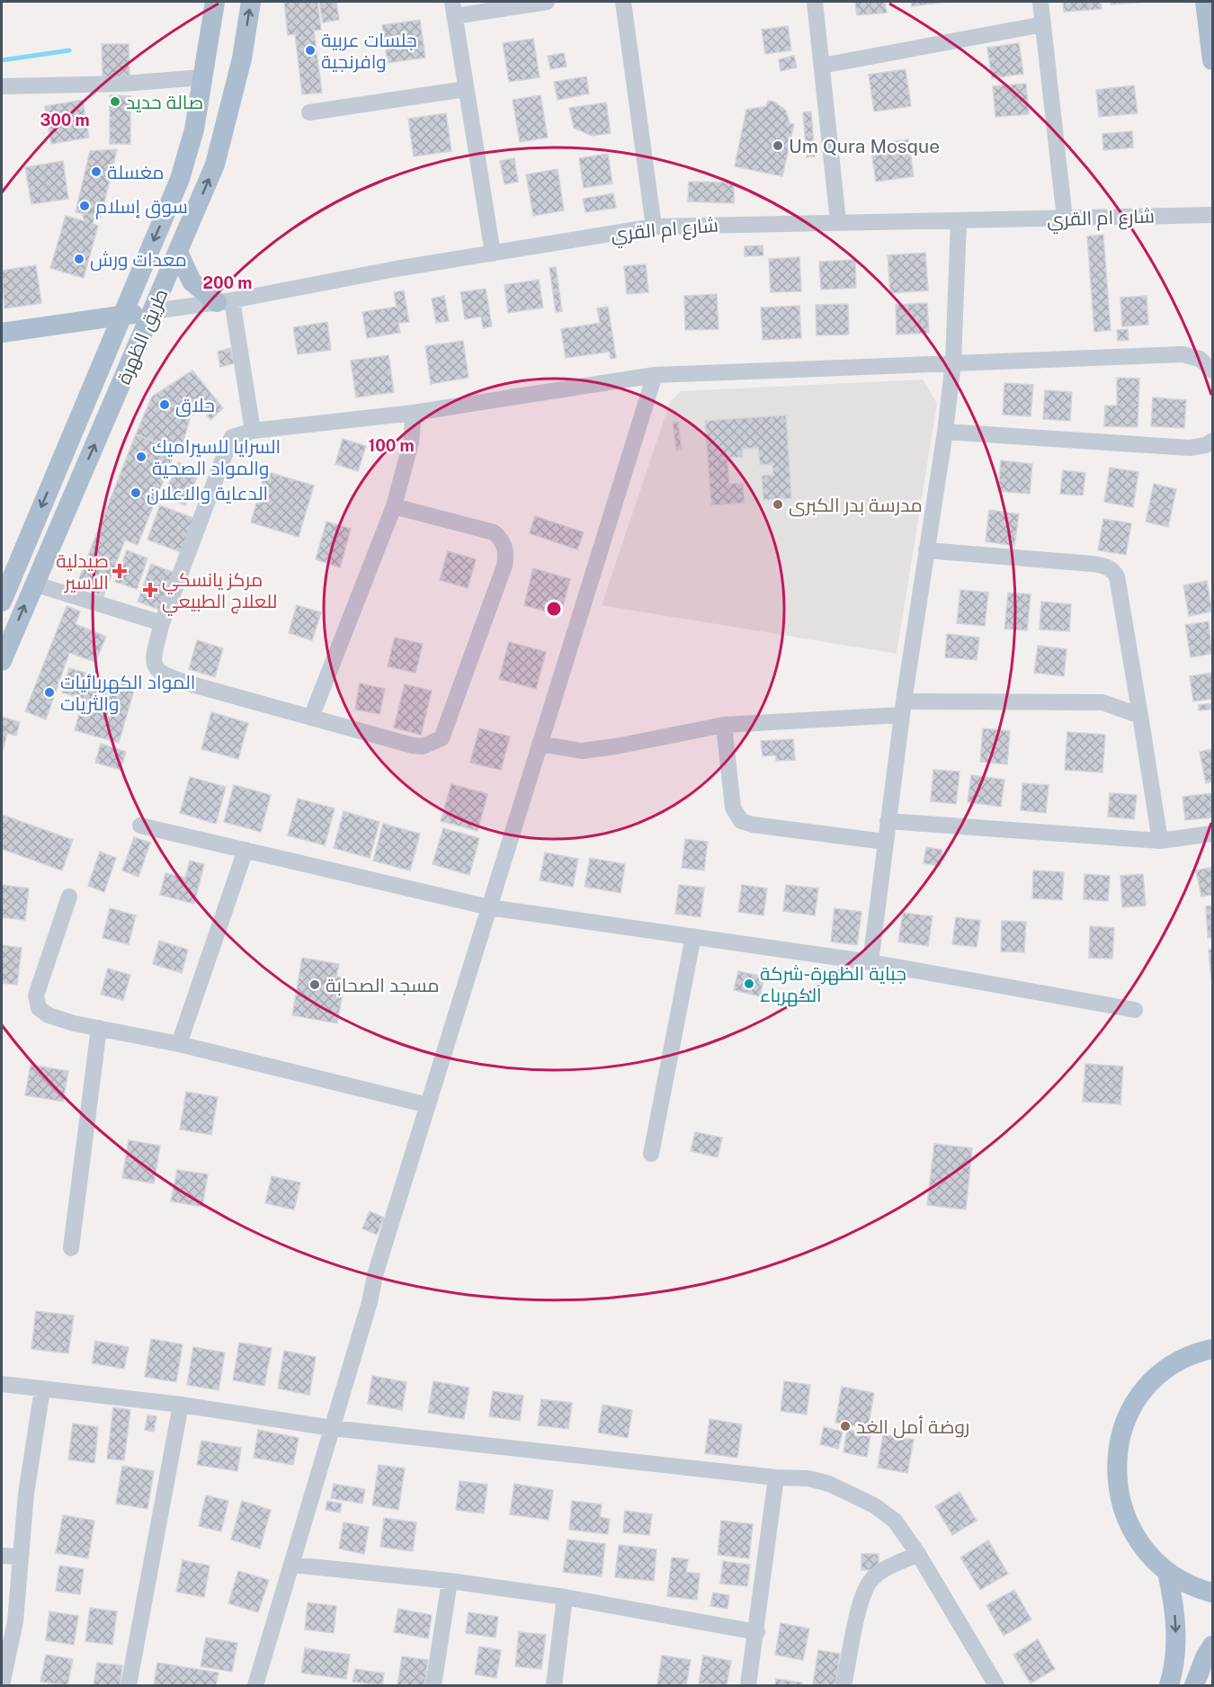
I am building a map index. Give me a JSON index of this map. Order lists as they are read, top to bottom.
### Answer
{
  "streets": {
    "main road": ["شارع ام القري", "طريق الظهرة"]
  },
  "crossings": [
    ["شارع ام القري", "طريق الظهرة"]
  ],
  "places": {
    "other": [
      "جلسات عربية وافرنجية",
      "صالة حديد",
      "Um Qura Mosque",
      "مغسلة",
      "سوق إسلام",
      "معدات ورش",
      "حلاق",
      "السرايا للسيراميك والمواد الصحية",
      "الدعاية والاعلان",
      "مدرسة بدر الكبرى",
      "المواد الكهربائيات والثريات",
      "جباية الظهرة-شركة الكهرباء",
      "مسجد الصحابة",
      "روضة أمل الغد"
    ],
    "health": ["صيدلية الاسير", "مركز يانسكي للعلاج الطبيعي"]
  },
  "rings": ["300 m", "200 m", "100 m"]
}
